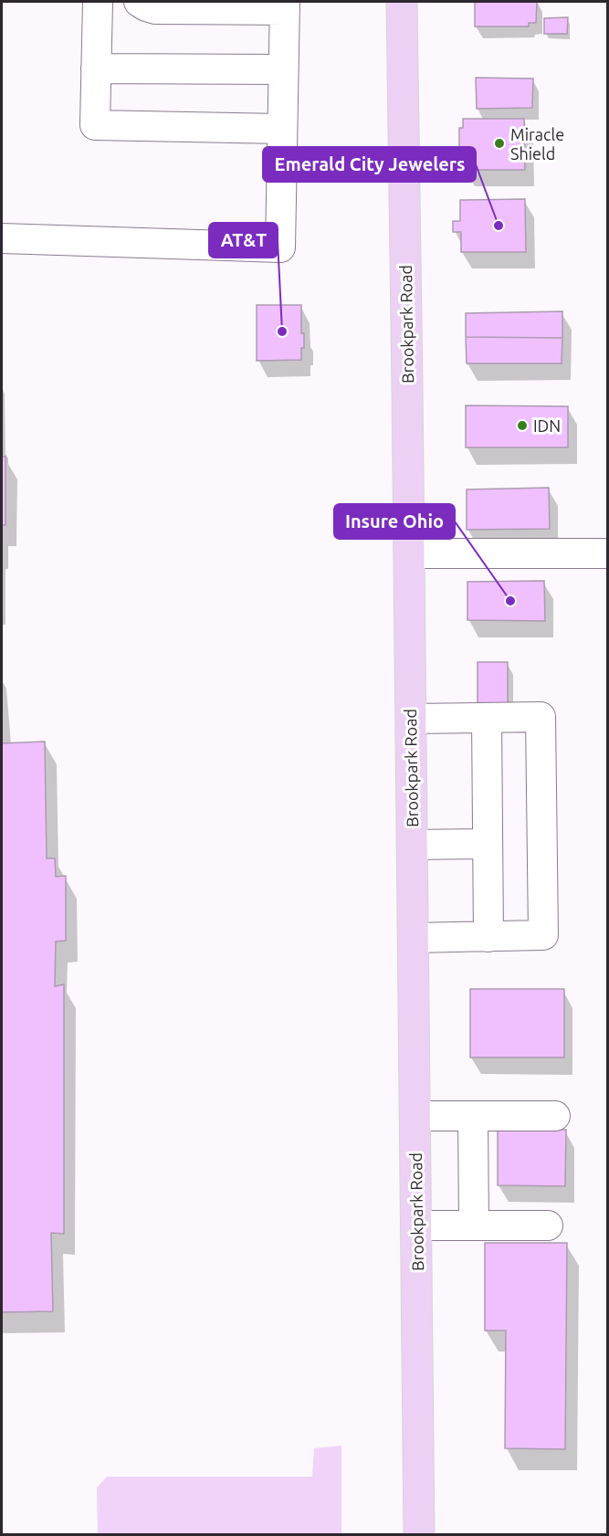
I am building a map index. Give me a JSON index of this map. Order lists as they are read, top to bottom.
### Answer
{
  "streets": {
    "main road": ["Brookpark Road"]
  },
  "places": [
    "Miracle Shield",
    "Emerald City Jewelers",
    "AT&T",
    "IDN",
    "Insure Ohio"
  ]
}
